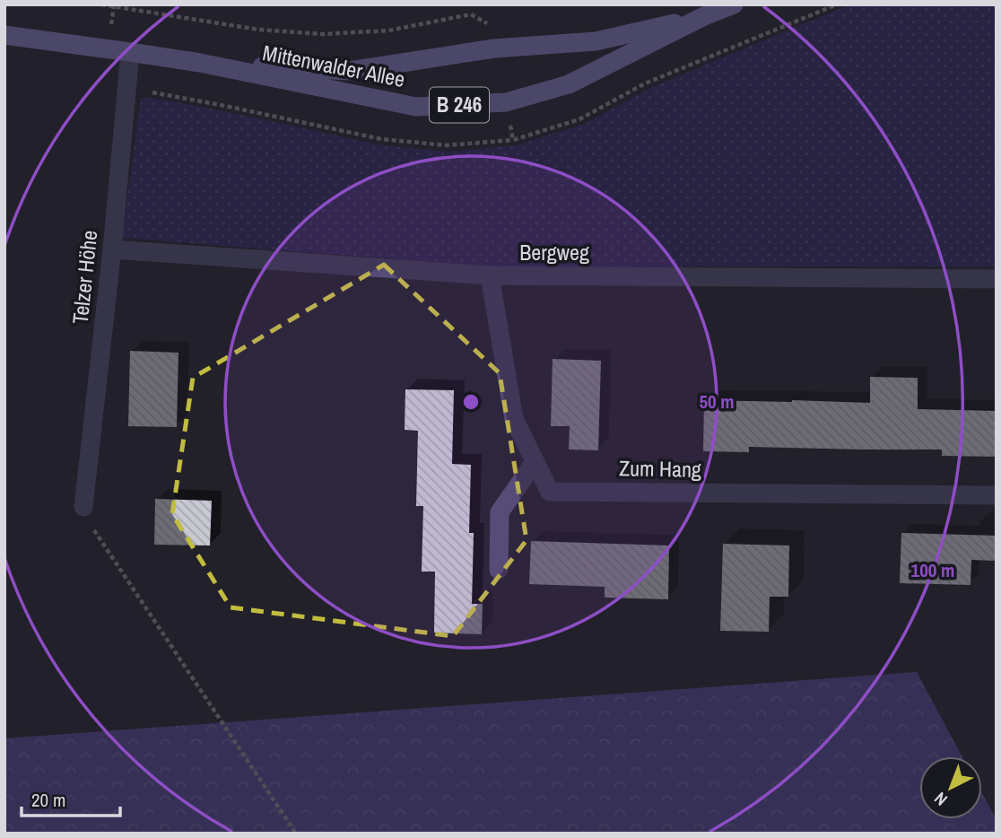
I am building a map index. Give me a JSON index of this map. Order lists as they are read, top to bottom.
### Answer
{
  "streets": {
    "main road": ["Mittenwalder Allee", "B 246"],
    "street": ["Bergweg", "Telzer Höhe", "Zum Hang"]
  },
  "crossings": [
    ["Mittenwalder Allee", "Telzer Höhe"],
    ["Bergweg", "Telzer Höhe"],
    ["Bergweg", "Zum Hang"]
  ],
  "scale_bar": "20 m",
  "north": "bottom left",
  "rings": ["50 m", "100 m"]
}
